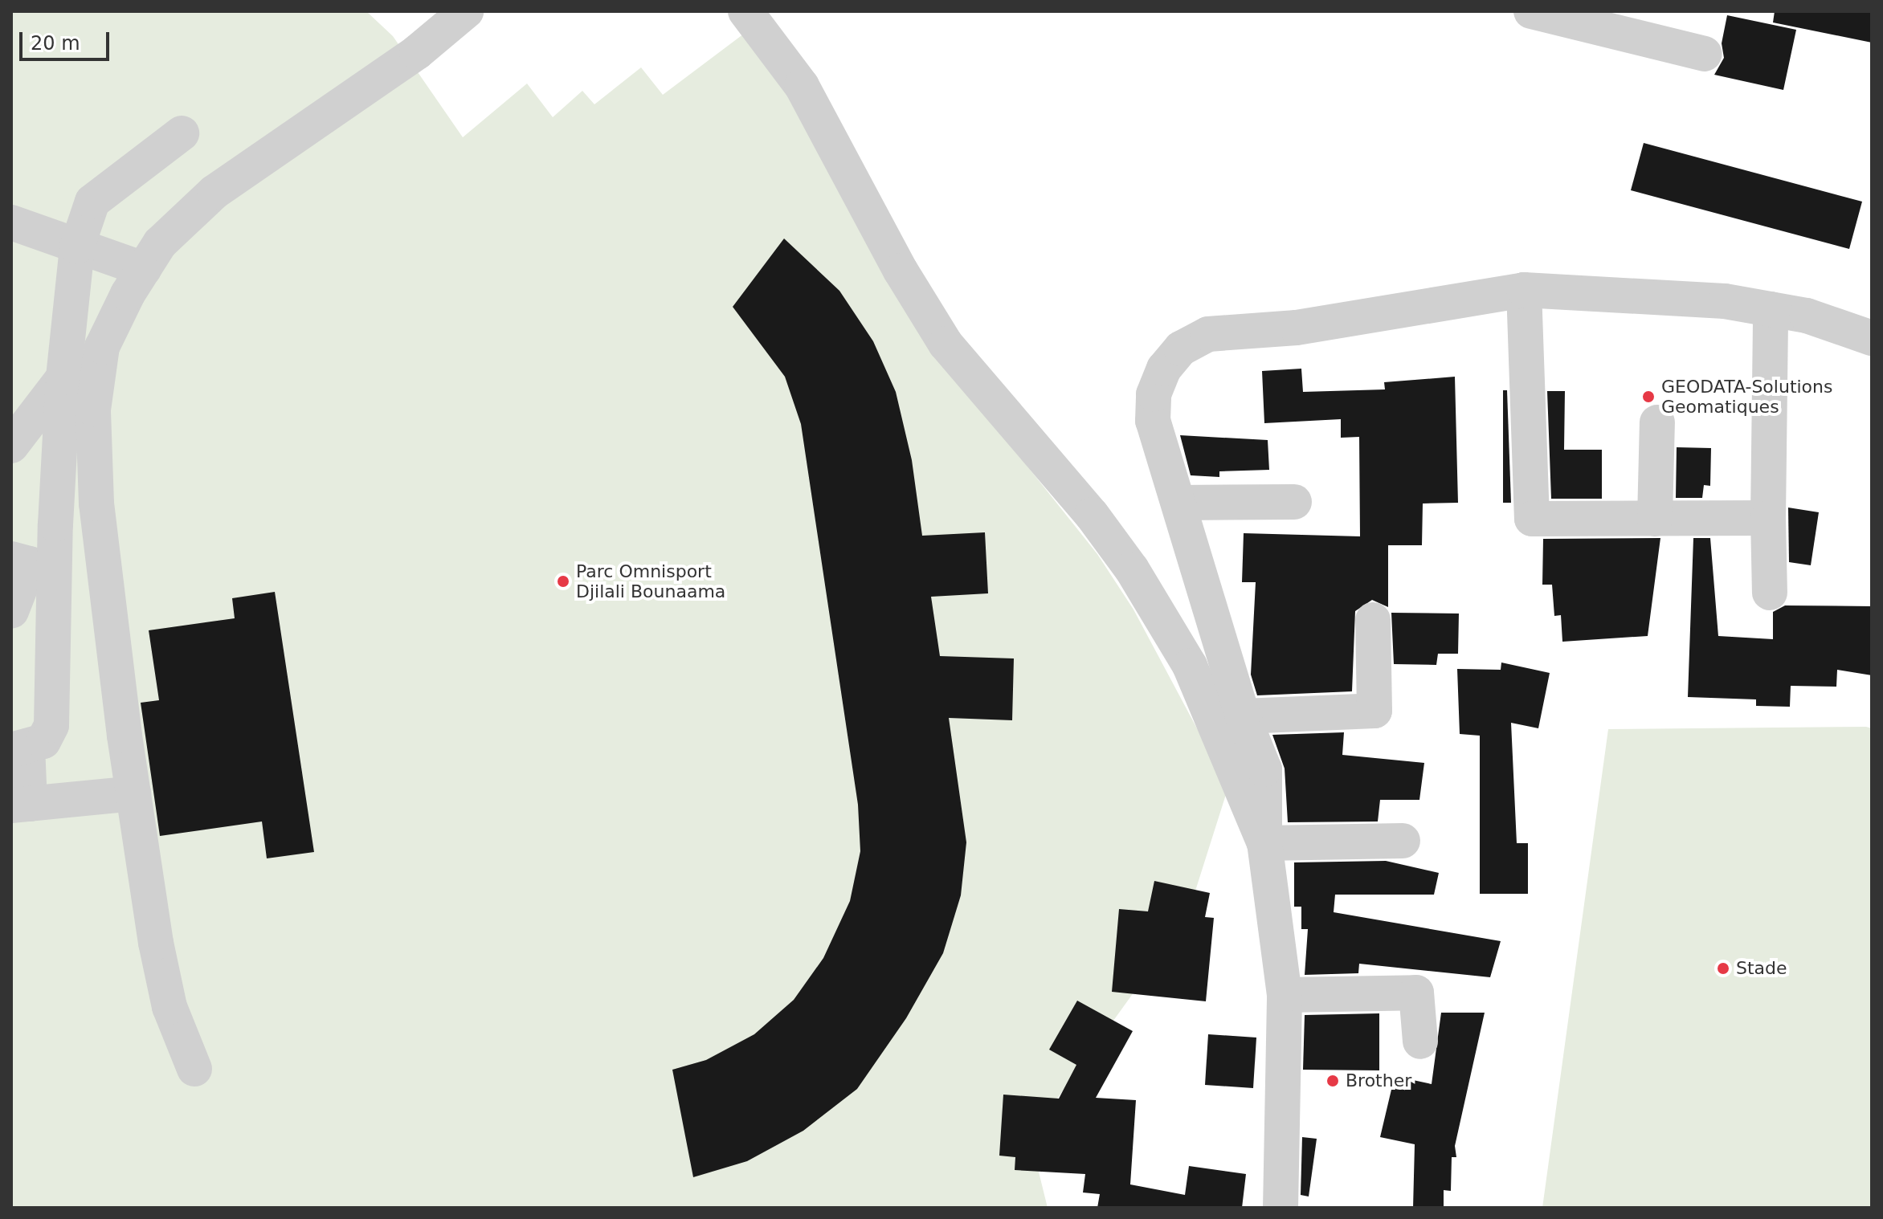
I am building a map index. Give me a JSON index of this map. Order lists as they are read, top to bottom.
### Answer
{
  "places": [
    "GEODATA-Solutions Geomatiques",
    "Parc Omnisport Djilali Bounaama",
    "Stade",
    "Brother"
  ],
  "scale_bar": "20 m"
}
